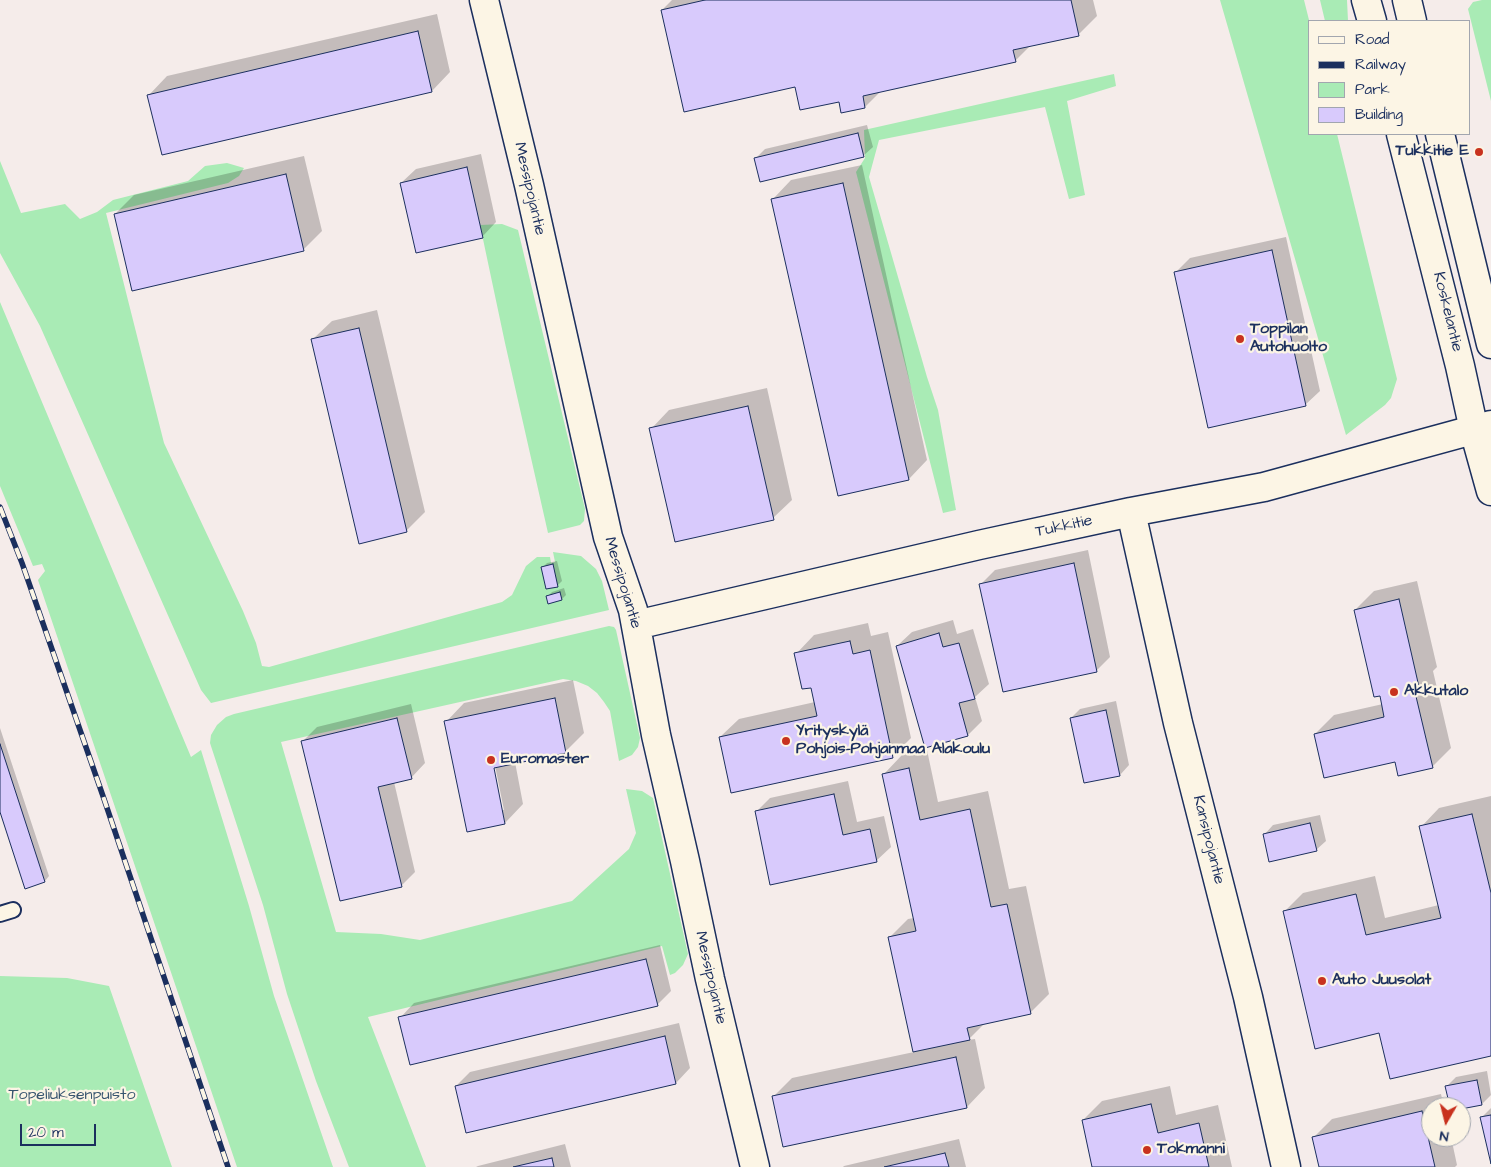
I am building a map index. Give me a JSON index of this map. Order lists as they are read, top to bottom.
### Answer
{
  "streets": {
    "street": [
      "Messipojantie",
      "Koskelantie",
      "Tukkitie",
      "Kansipojantie"
    ]
  },
  "crossings": [
    ["Messipojantie", "Tukkitie"],
    ["Koskelantie", "Tukkitie"],
    ["Tukkitie", "Kansipojantie"]
  ],
  "parks": ["Topeliuksenpuisto"],
  "places": [
    "Tukkitie E",
    "Toppilan Autohuolto",
    "Akkutalo",
    "Yrityskylä Pohjois-Pohjanmaa Alakoulu",
    "Euromaster",
    "Auto Juusolat",
    "Tokmanni"
  ],
  "legend": [
    "Road",
    "Railway",
    "Park",
    "Building"
  ],
  "scale_bar": "20 m",
  "north": "bottom"
}
